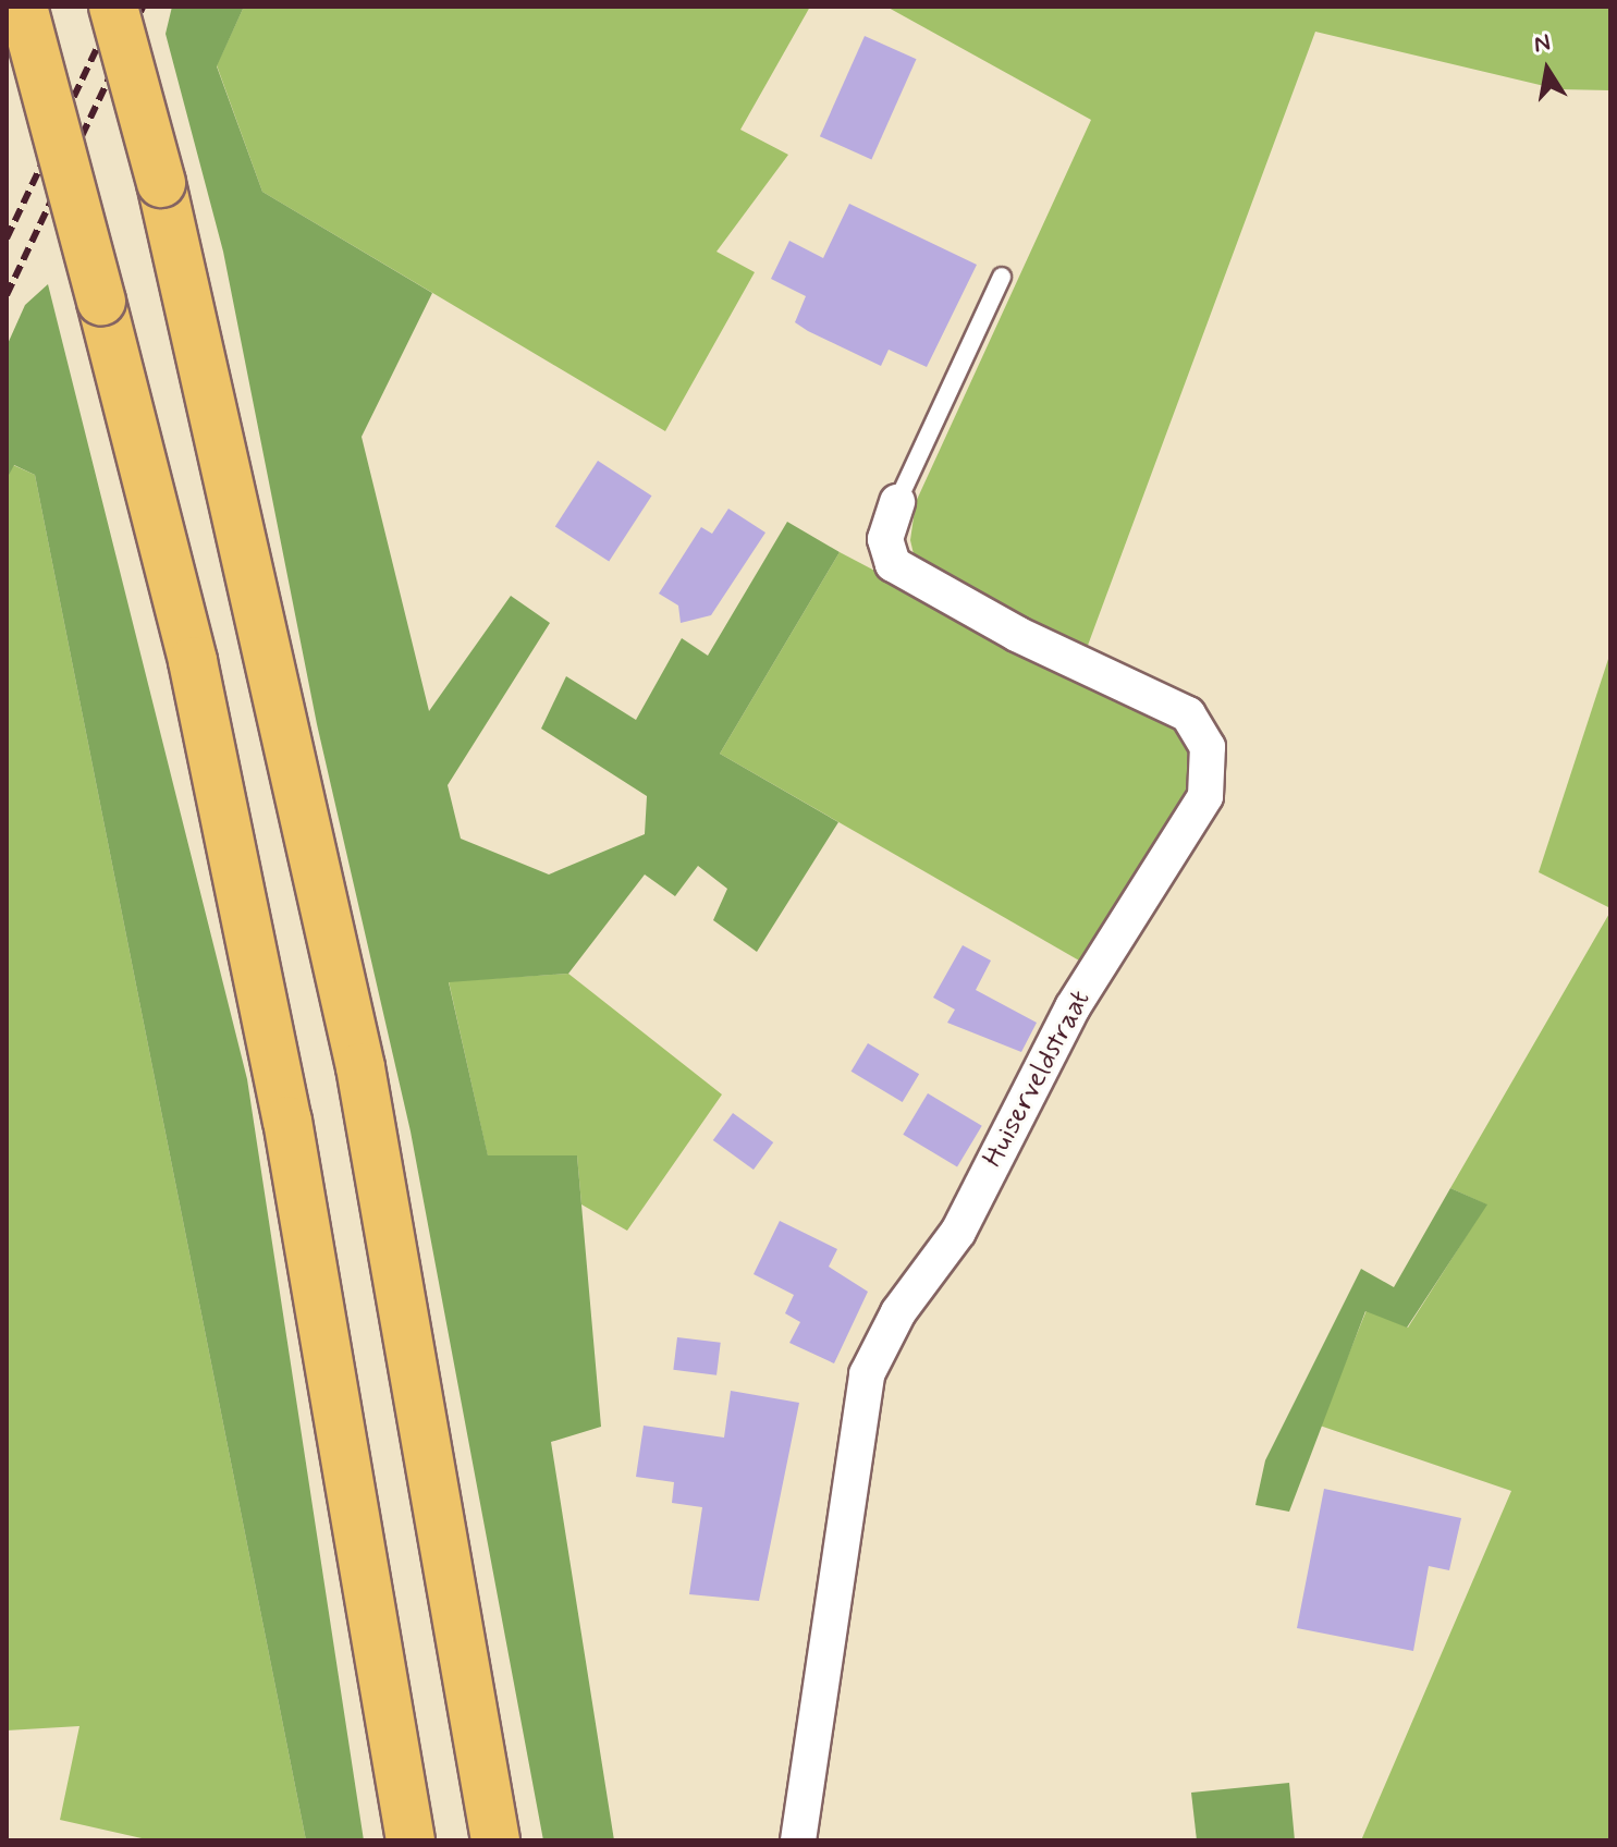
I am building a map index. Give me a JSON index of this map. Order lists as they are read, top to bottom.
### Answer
{
  "streets": {
    "street": ["Huiserveldstraat"]
  },
  "north": "top"
}
